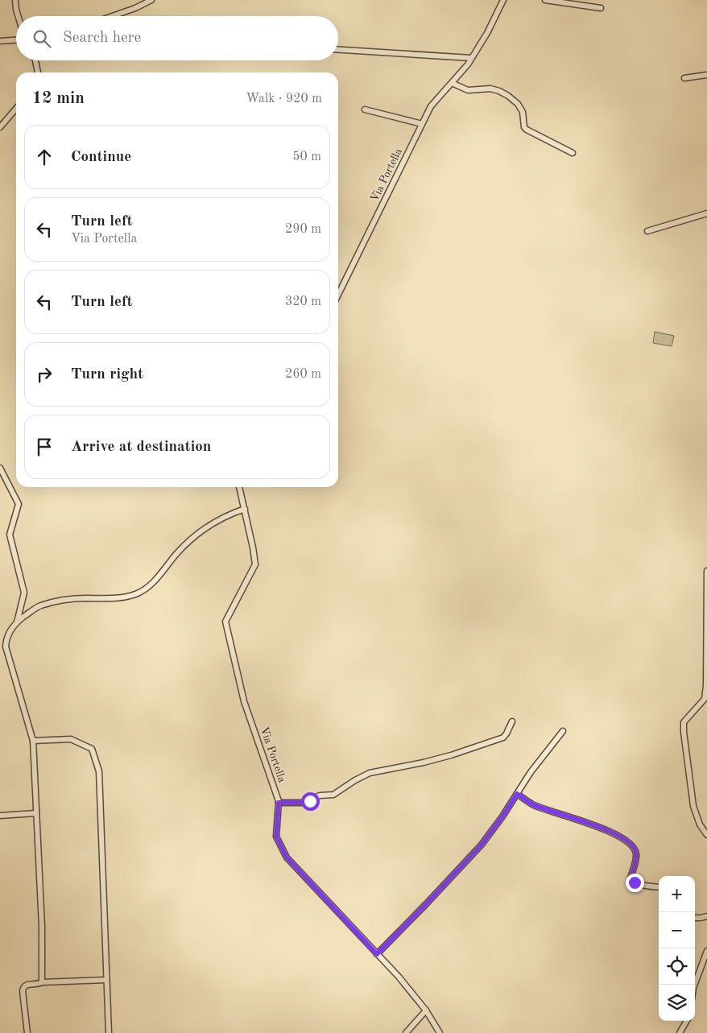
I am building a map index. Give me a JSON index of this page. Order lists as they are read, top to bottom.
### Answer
{
  "streets": {
    "street": ["Via Portella"]
  },
  "page": {
    "search": "Search here",
    "heading": ["12 min", "Walk · 920 m"],
    "list": [
      ["Continue", "50 m"],
      ["Turn left", "Via Portella", "290 m"],
      ["Turn left", "320 m"],
      ["Turn right", "260 m"],
      "Arrive at destination"
    ],
    "map_buttons": ["+", "−"]
  }
}
